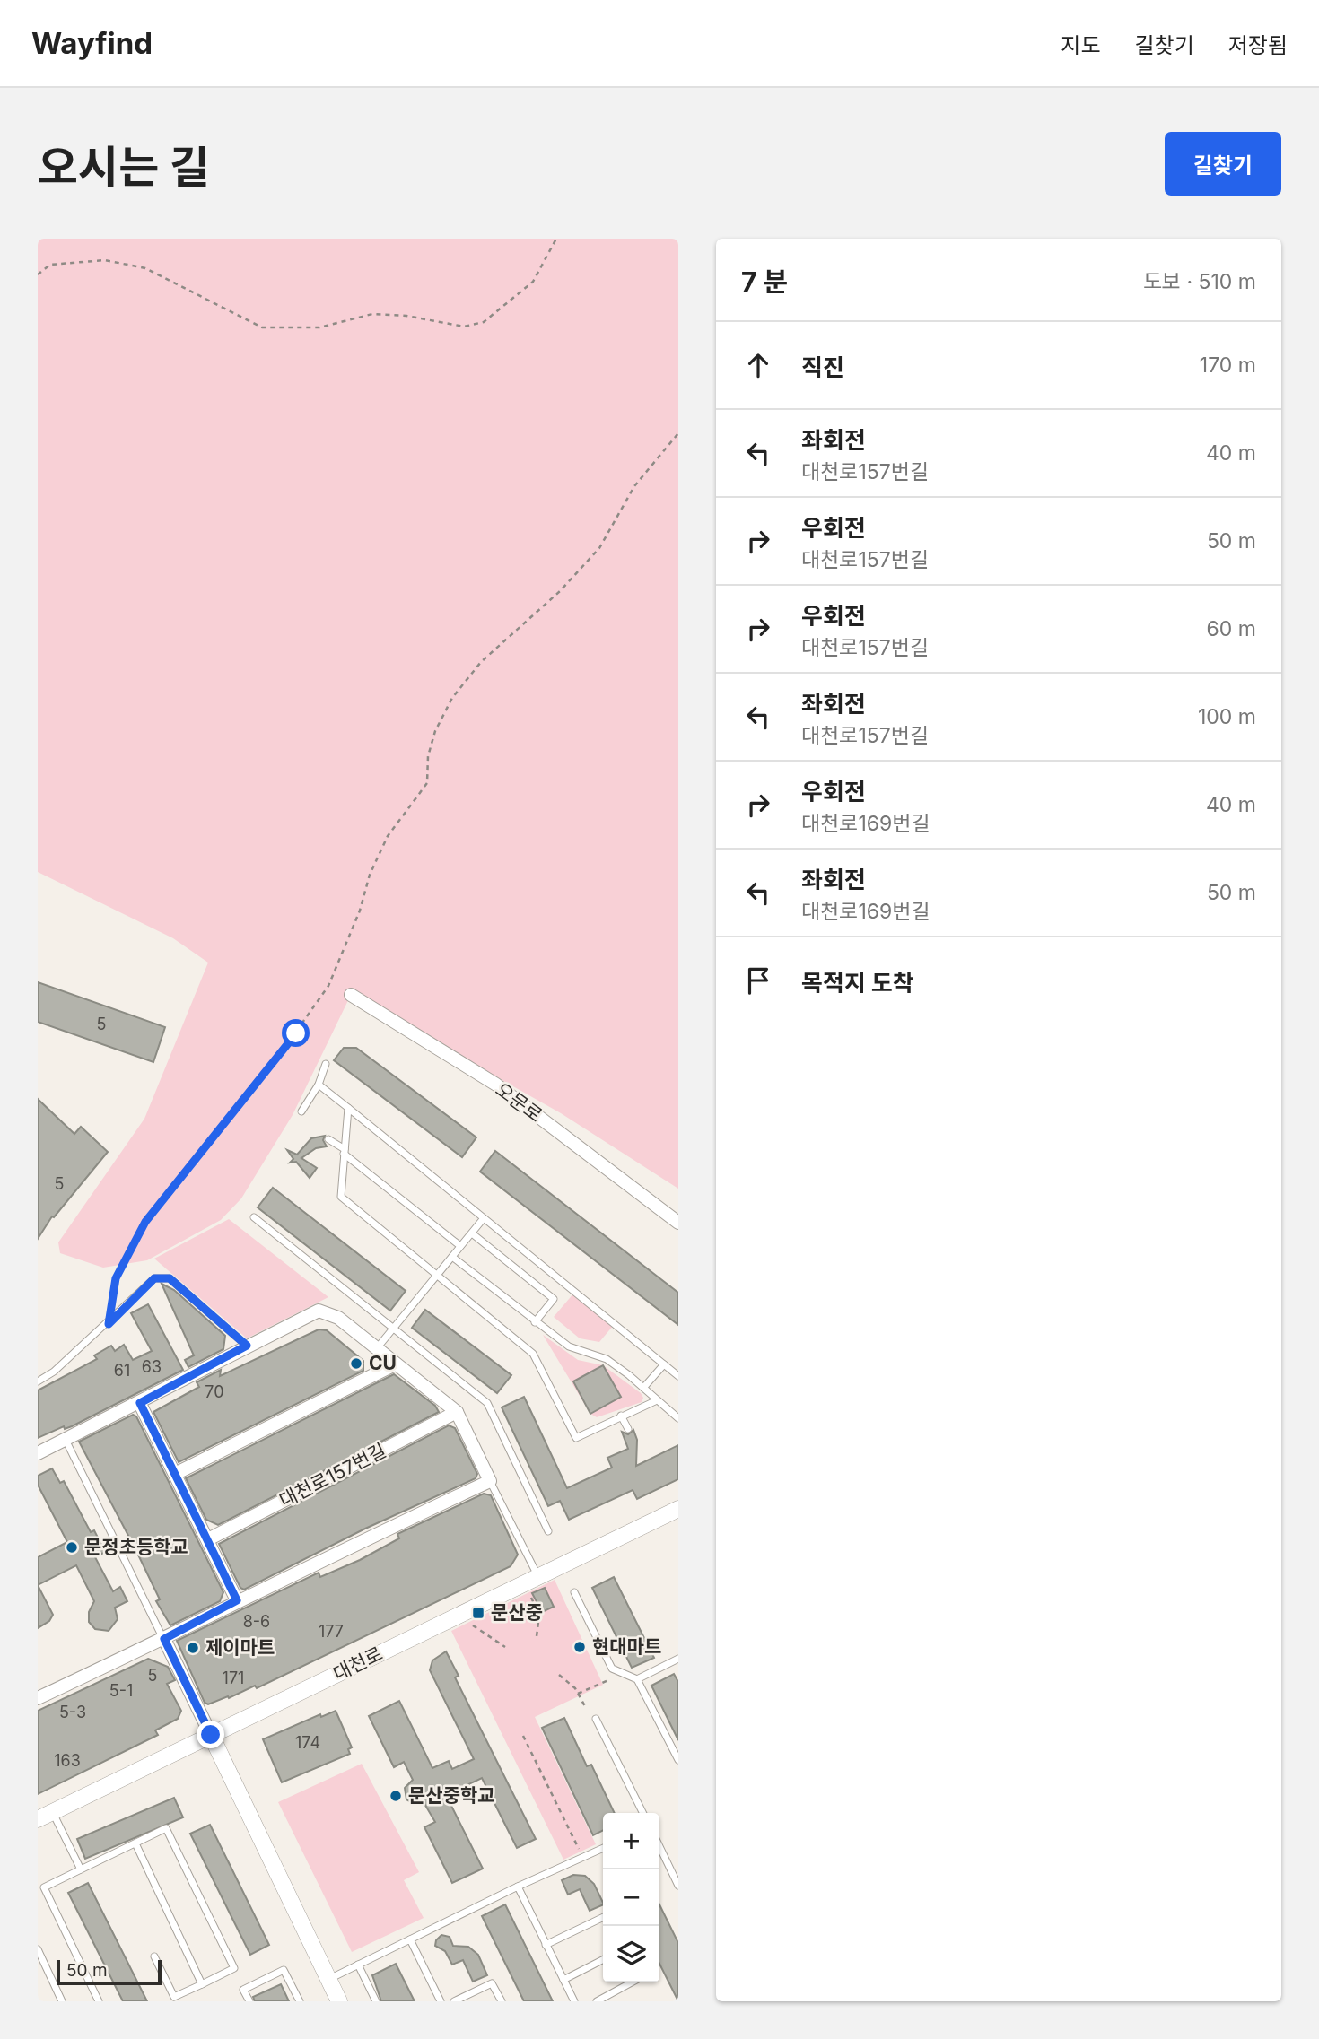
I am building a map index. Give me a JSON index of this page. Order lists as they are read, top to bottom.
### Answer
{
  "streets": {
    "street": ["오문로", "대천로157번길", "대천로"]
  },
  "places": {
    "other": [
      "CU",
      "문정초등학교",
      "현대마트",
      "제이마트",
      "문산중학교"
    ],
    "transit": ["문산중"]
  },
  "house_numbers": [
    "5",
    "5",
    "63",
    "61",
    "70",
    "8-6",
    "177",
    "5",
    "171",
    "5-1",
    "5-3",
    "174",
    "163"
  ],
  "scale_bar": "50 m",
  "page": {
    "header": "Wayfind",
    "nav": ["지도", "길찾기", "저장됨"],
    "title": "오시는 길",
    "buttons": "길찾기",
    "heading": ["7 분", "도보 · 510 m"],
    "list": [
      ["직진", "170 m"],
      ["좌회전", "대천로157번길", "40 m"],
      ["우회전", "대천로157번길", "50 m"],
      ["우회전", "대천로157번길", "60 m"],
      ["좌회전", "대천로157번길", "100 m"],
      ["우회전", "대천로169번길", "40 m"],
      ["좌회전", "대천로169번길", "50 m"],
      "목적지 도착"
    ],
    "map_buttons": ["+", "−"],
    "scale": "50 m"
  }
}
